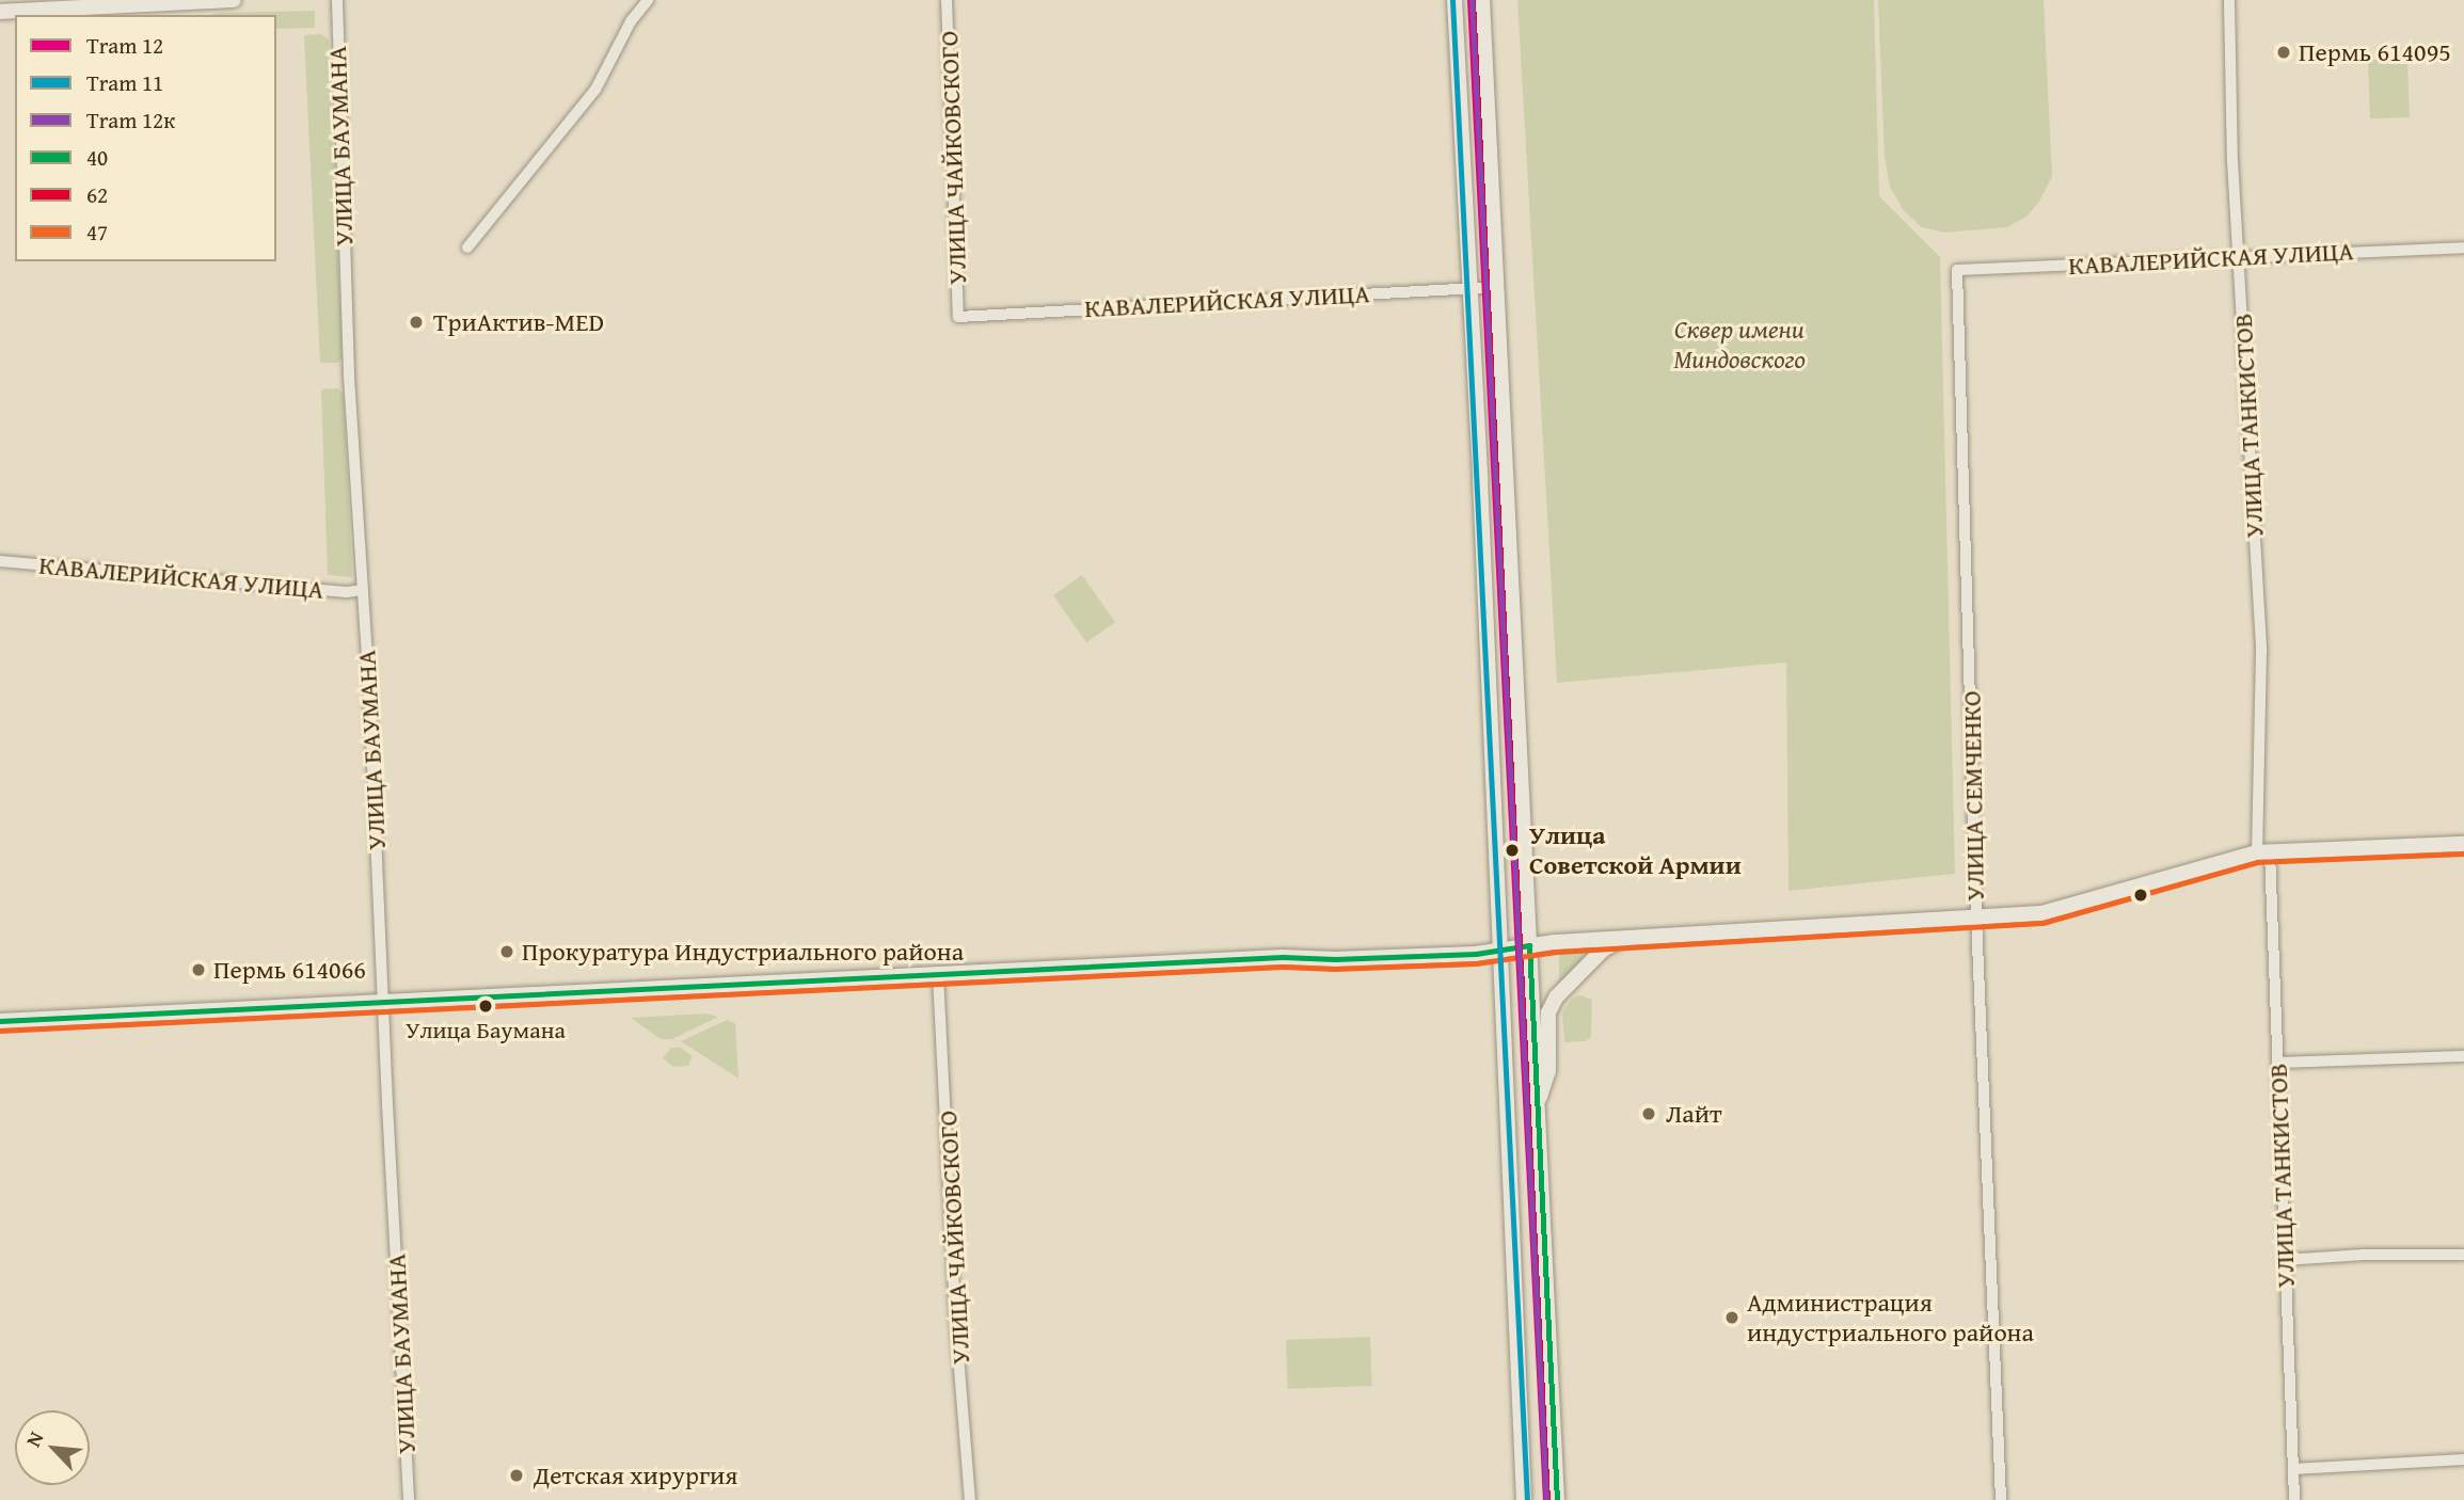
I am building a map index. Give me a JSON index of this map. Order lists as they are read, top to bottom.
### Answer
{
  "streets": {
    "street": [
      "УЛИЦА БАУМАНА",
      "УЛИЦА ЧАЙКОВСКОГО",
      "КАВАЛЕРИЙСКАЯ УЛИЦА",
      "УЛИЦА ТАНКИСТОВ",
      "УЛИЦА СЕМЧЕНКО"
    ]
  },
  "crossings": [
    ["УЛИЦА БАУМАНА", "КАВАЛЕРИЙСКАЯ УЛИЦА"],
    ["УЛИЦА ЧАЙКОВСКОГО", "КАВАЛЕРИЙСКАЯ УЛИЦА"],
    ["КАВАЛЕРИЙСКАЯ УЛИЦА", "УЛИЦА ТАНКИСТОВ"],
    ["КАВАЛЕРИЙСКАЯ УЛИЦА", "УЛИЦА СЕМЧЕНКО"]
  ],
  "parks": ["Сквер имени Миндовского"],
  "places": [
    "Пермь 614095",
    "ТриАктив-MED",
    "Улица Советской Армии",
    "Прокуратура Индустриального района",
    "Пермь 614066",
    "Улица Баумана",
    "Лайт",
    "Администрация индустриального района",
    "Детская хирургия"
  ],
  "lines": [
    "tram line 12",
    "tram line 11",
    "tram line 12к",
    "transit line 62",
    "transit line 47",
    "transit line 40"
  ],
  "legend": [
    "Tram 12",
    "Tram 11",
    "Tram 12к",
    "40",
    "62",
    "47"
  ],
  "north": "top left"
}
